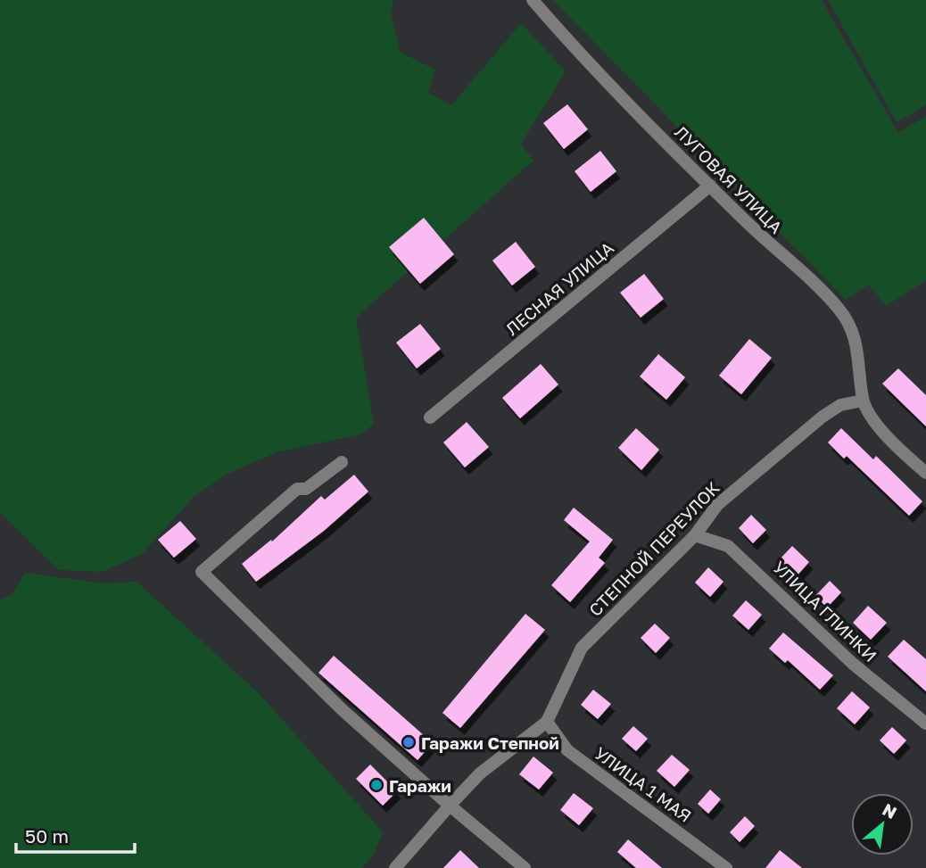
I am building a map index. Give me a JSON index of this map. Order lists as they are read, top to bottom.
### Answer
{
  "streets": {
    "street": [
      "ЛУГОВАЯ УЛИЦА",
      "ЛЕСНАЯ УЛИЦА",
      "СТЕПНОЙ ПЕРЕУЛОК",
      "УЛИЦА ГЛИНКИ",
      "УЛИЦА 1 МАЯ"
    ]
  },
  "crossings": [
    ["ЛУГОВАЯ УЛИЦА", "ЛЕСНАЯ УЛИЦА"],
    ["ЛУГОВАЯ УЛИЦА", "СТЕПНОЙ ПЕРЕУЛОК"],
    ["СТЕПНОЙ ПЕРЕУЛОК", "УЛИЦА ГЛИНКИ"],
    ["СТЕПНОЙ ПЕРЕУЛОК", "УЛИЦА 1 МАЯ"]
  ],
  "places": ["Гаражи Степной", "Гаражи"],
  "scale_bar": "50 m",
  "north": "top right"
}
